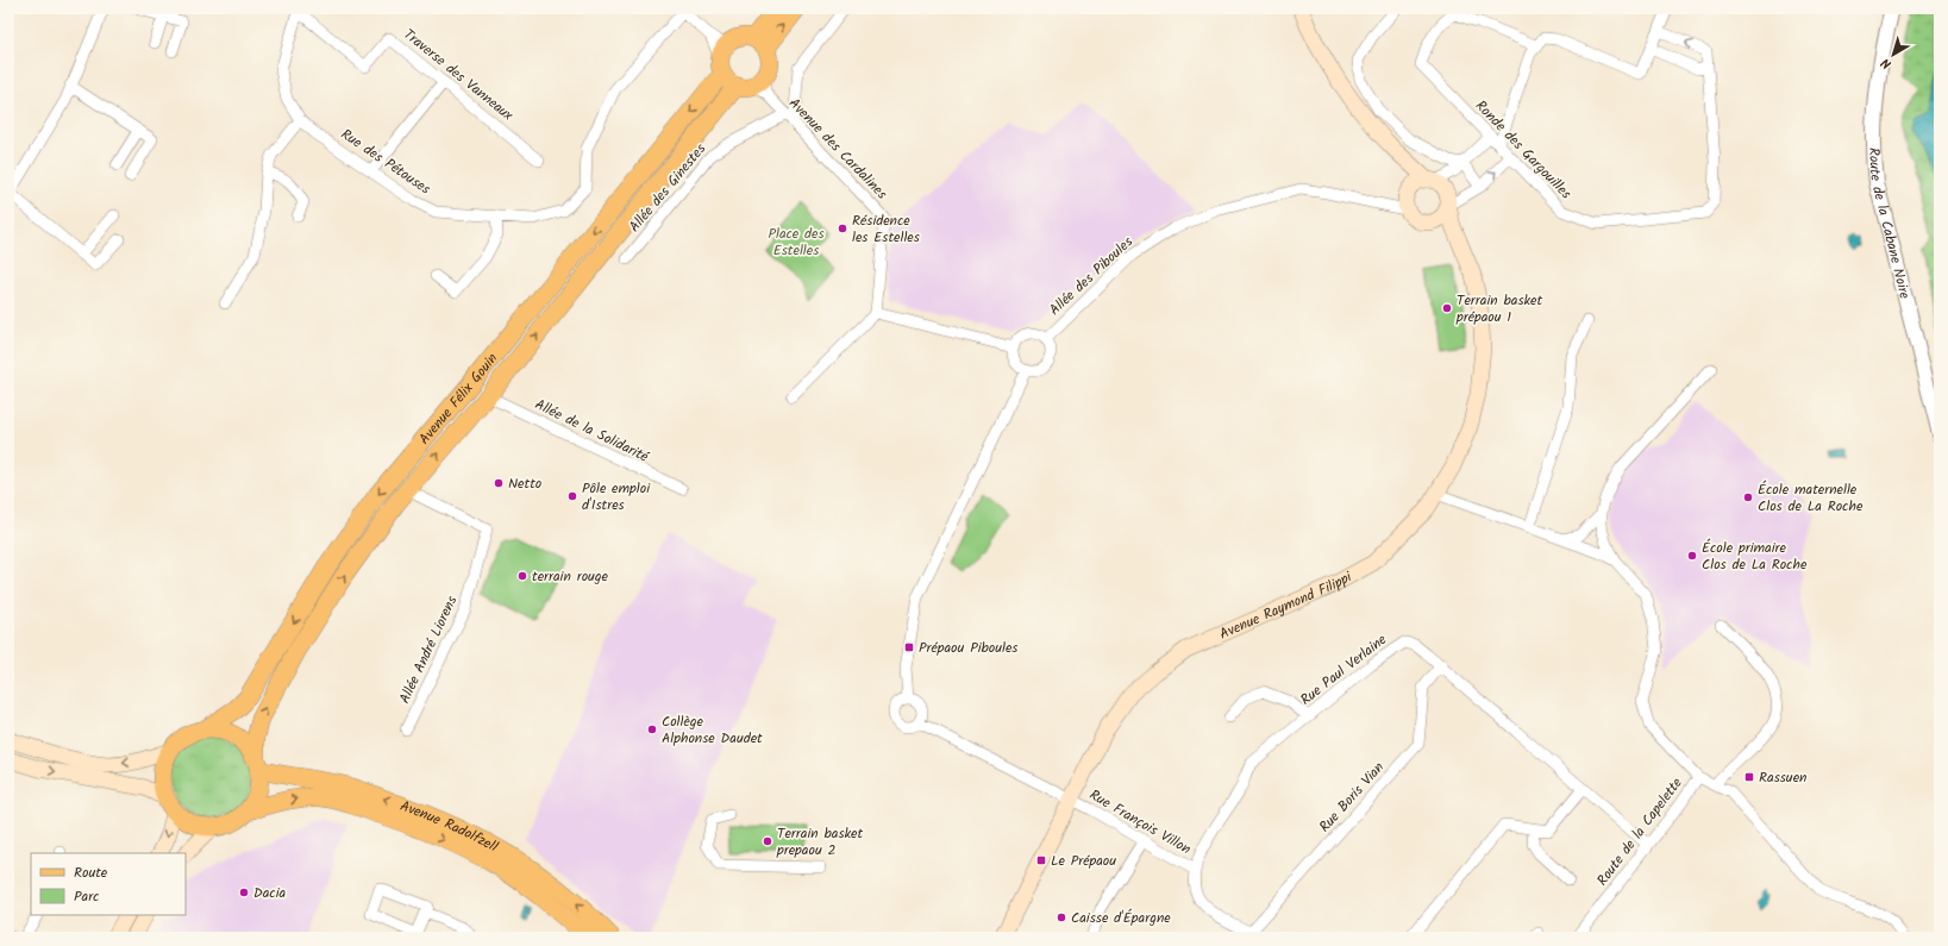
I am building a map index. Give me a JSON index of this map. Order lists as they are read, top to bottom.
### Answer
{
  "streets": {
    "main road": ["Avenue Félix Gouin", "Avenue Raymond Filippi", "Avenue Radolfzell"],
    "street": [
      "Traverse des Vanneaux",
      "Avenue des Cardalines",
      "Ronde des Gargouilles",
      "Rue des Pétouses",
      "Allée des Ginestes",
      "Route de la Cabane Noire",
      "Allée des Piboules",
      "Allée de la Solidarité",
      "Allée André Liorens",
      "Rue Paul Verlaine",
      "Rue Boris Vian",
      "Rue François Villon",
      "Route de la Capelette"
    ]
  },
  "crossings": [
    ["Avenue des Cardalines", "Rue des Pétouses"],
    ["Avenue des Cardalines", "Allée des Ginestes"],
    ["Avenue des Cardalines", "Avenue Félix Gouin"],
    ["Allée des Piboules", "Avenue Raymond Filippi"],
    ["Avenue Félix Gouin", "Allée de la Solidarité"],
    ["Avenue Félix Gouin", "Allée André Liorens"],
    ["Avenue Félix Gouin", "Avenue Radolfzell"],
    ["Avenue Raymond Filippi", "Rue François Villon"],
    ["Avenue Raymond Filippi", "Route de la Capelette"],
    ["Rue Paul Verlaine", "Rue Boris Vian"],
    ["Rue Paul Verlaine", "Rue François Villon"],
    ["Rue Paul Verlaine", "Route de la Capelette"]
  ],
  "parks": ["Place des Estelles"],
  "places": {
    "other": [
      "Résidence les Estelles",
      "Terrain basket prépaou 1",
      "Netto",
      "Pôle emploi d'Istres",
      "École maternelle Clos de La Roche",
      "École primaire Clos de La Roche",
      "terrain rouge",
      "Collège Alphonse Daudet",
      "Terrain basket prepaou 2",
      "Dacia",
      "Caisse d'Épargne"
    ],
    "transit": ["Prépaou Piboules", "Rassuen", "Le Prépaou"]
  },
  "legend": ["Route", "Parc"],
  "north": "bottom left"
}
